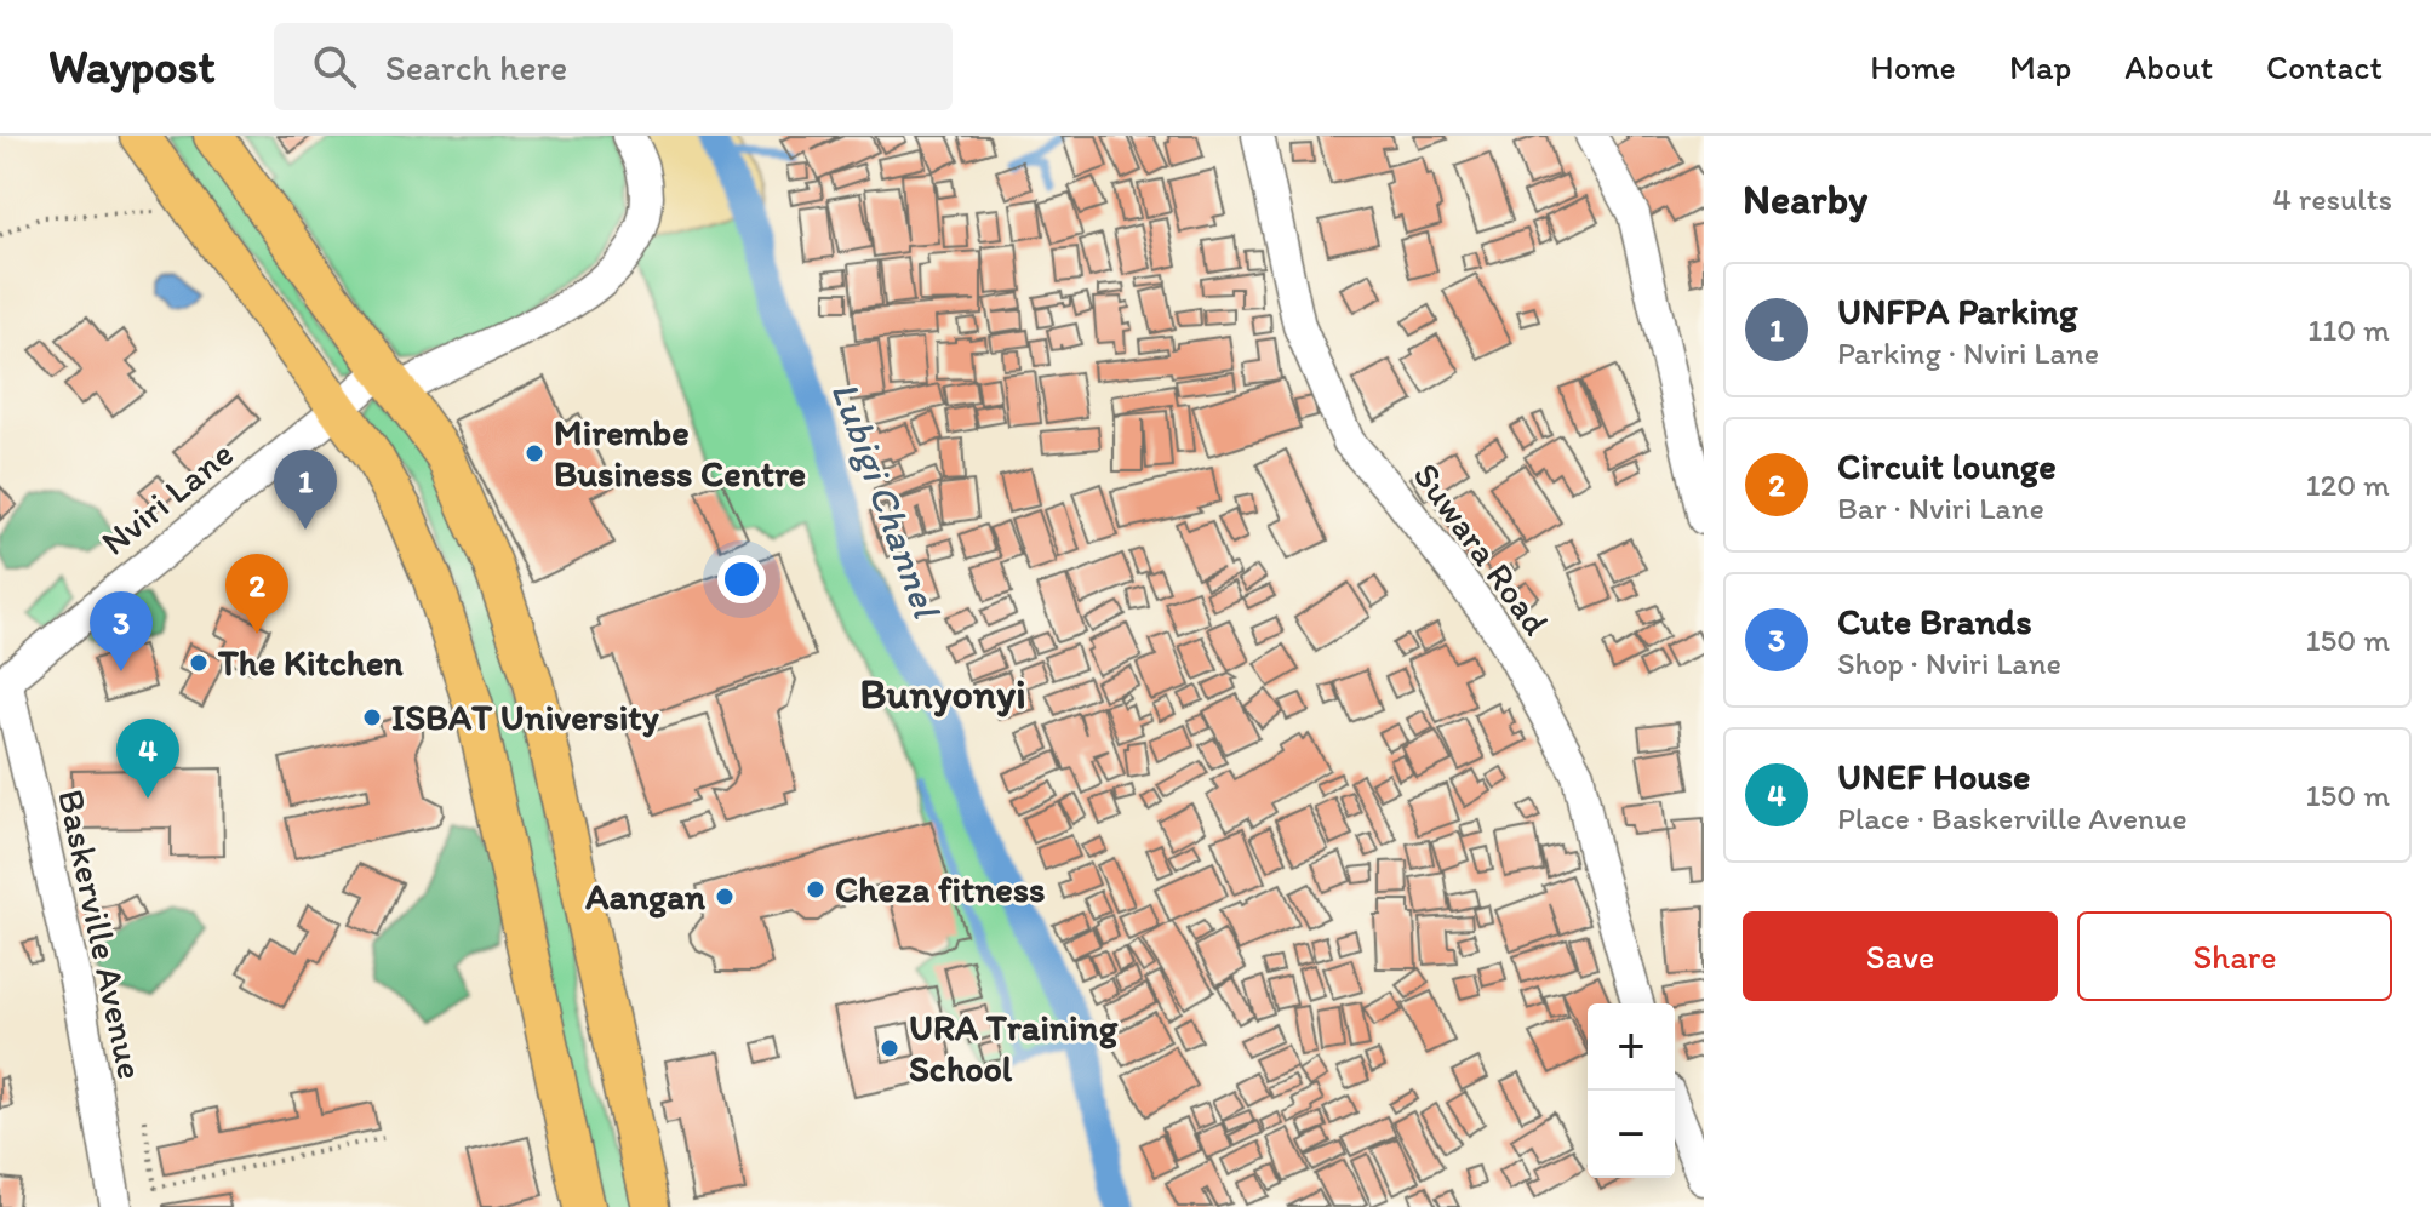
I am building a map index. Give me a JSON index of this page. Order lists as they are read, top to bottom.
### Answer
{
  "streets": {
    "street": ["Nviri Lane", "Suwara Road", "Baskerville Avenue"]
  },
  "crossings": [
    ["Nviri Lane", "Baskerville Avenue"]
  ],
  "districts": ["Bunyonyi"],
  "water": ["Lubigi Channel"],
  "places": [
    "Mirembe Business Centre",
    "The Kitchen",
    "ISBAT University",
    "Cheza fitness",
    "Aangan",
    "URA Training School"
  ],
  "page": {
    "header": "Waypost",
    "search": "Search here",
    "nav": [
      "Home",
      "Map",
      "About",
      "Contact"
    ],
    "heading": ["Nearby", "4 results"],
    "list": [
      {
        "mark": "1",
        "name": "UNFPA Parking",
        "note": "Parking · Nviri Lane",
        "value": "110 m"
      },
      {
        "mark": "2",
        "name": "Circuit lounge",
        "note": "Bar · Nviri Lane",
        "value": "120 m"
      },
      {
        "mark": "3",
        "name": "Cute Brands",
        "note": "Shop · Nviri Lane",
        "value": "150 m"
      },
      {
        "mark": "4",
        "name": "UNEF House",
        "note": "Place · Baskerville Avenue",
        "value": "150 m"
      }
    ],
    "pins": [
      "1",
      "2",
      "3",
      "4"
    ],
    "buttons": ["Save", "Share"],
    "map_buttons": ["+", "−"]
  }
}
